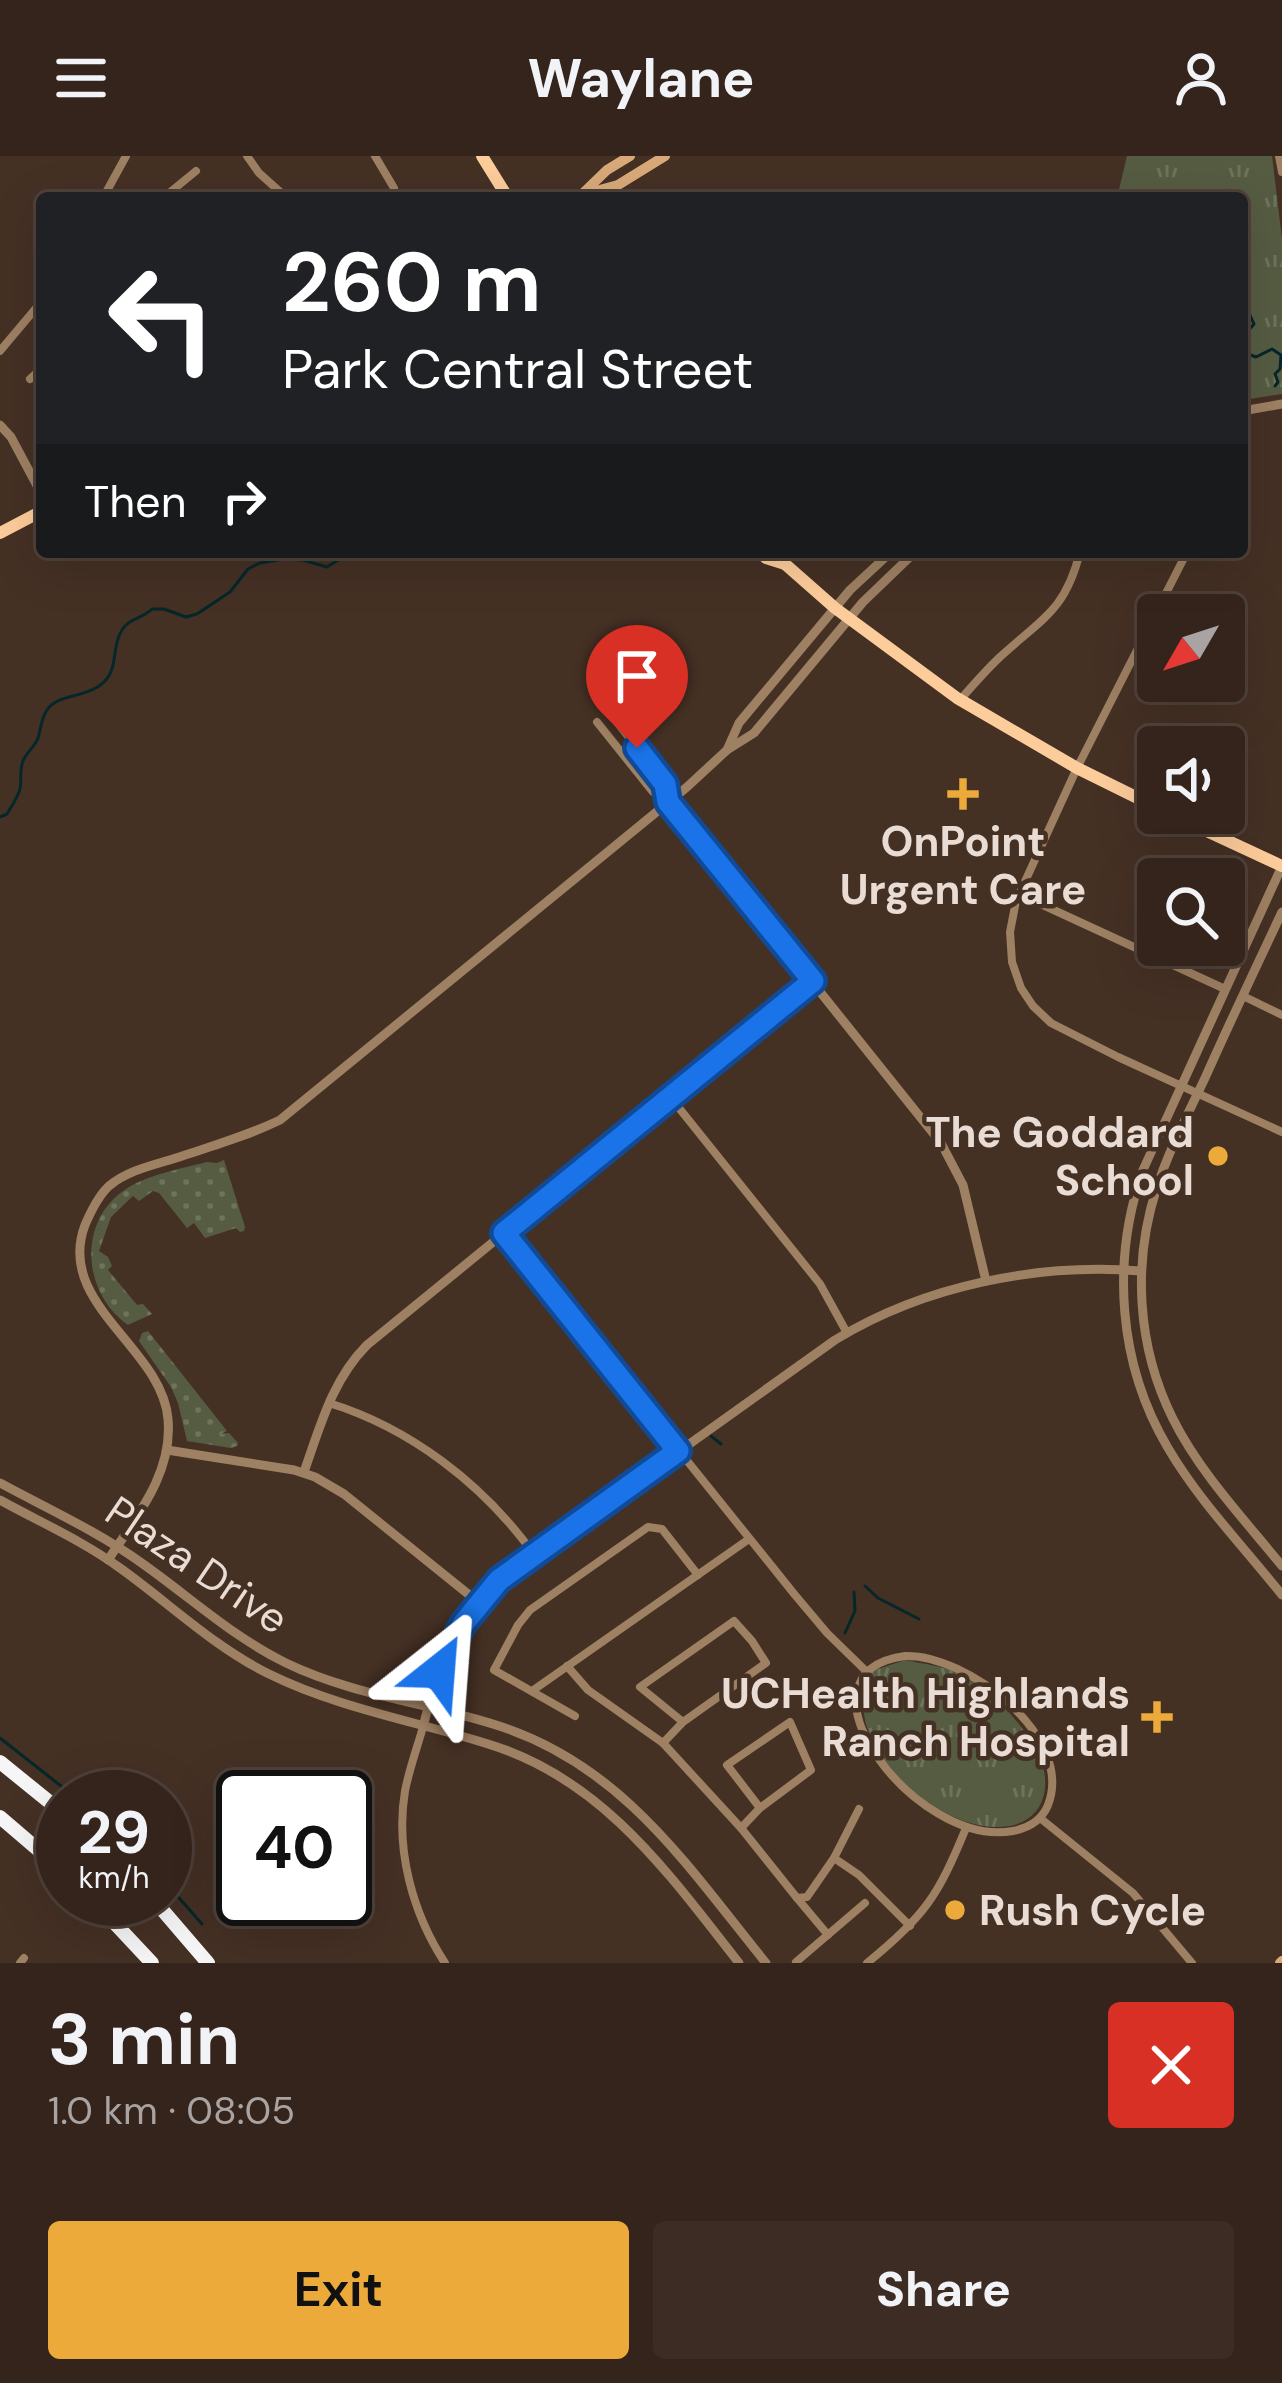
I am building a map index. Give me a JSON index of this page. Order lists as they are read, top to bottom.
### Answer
{
  "streets": {
    "street": ["Plaza Drive"]
  },
  "places": {
    "health": ["OnPoint Urgent Care", "UCHealth Highlands Ranch Hospital"],
    "other": ["The Goddard School", "Rush Cycle"]
  },
  "north": "bottom left",
  "page": {
    "header": "Waylane",
    "turn": ["260 m", "Park Central Street"],
    "then": "Then",
    "speed": "29 km/h",
    "limit": "40",
    "heading": ["3 min", "1.0 km · 08:05"],
    "buttons": ["Exit", "Share"]
  }
}
